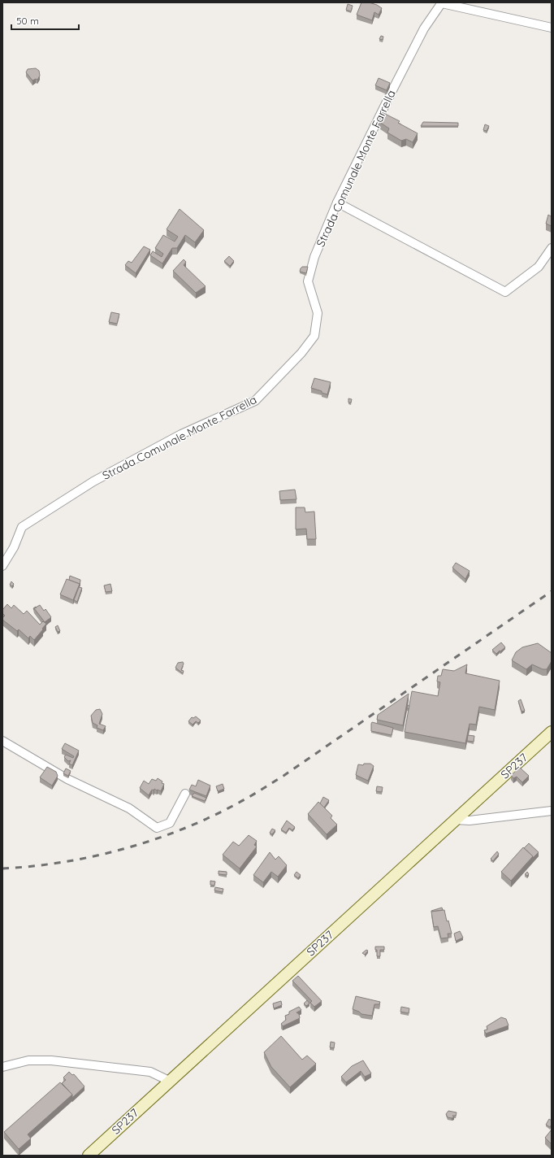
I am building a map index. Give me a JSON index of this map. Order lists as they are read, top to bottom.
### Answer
{
  "streets": {
    "main road": ["SP237"],
    "street": ["Strada Comunale Monte Farrella"]
  },
  "scale_bar": "50 m"
}
